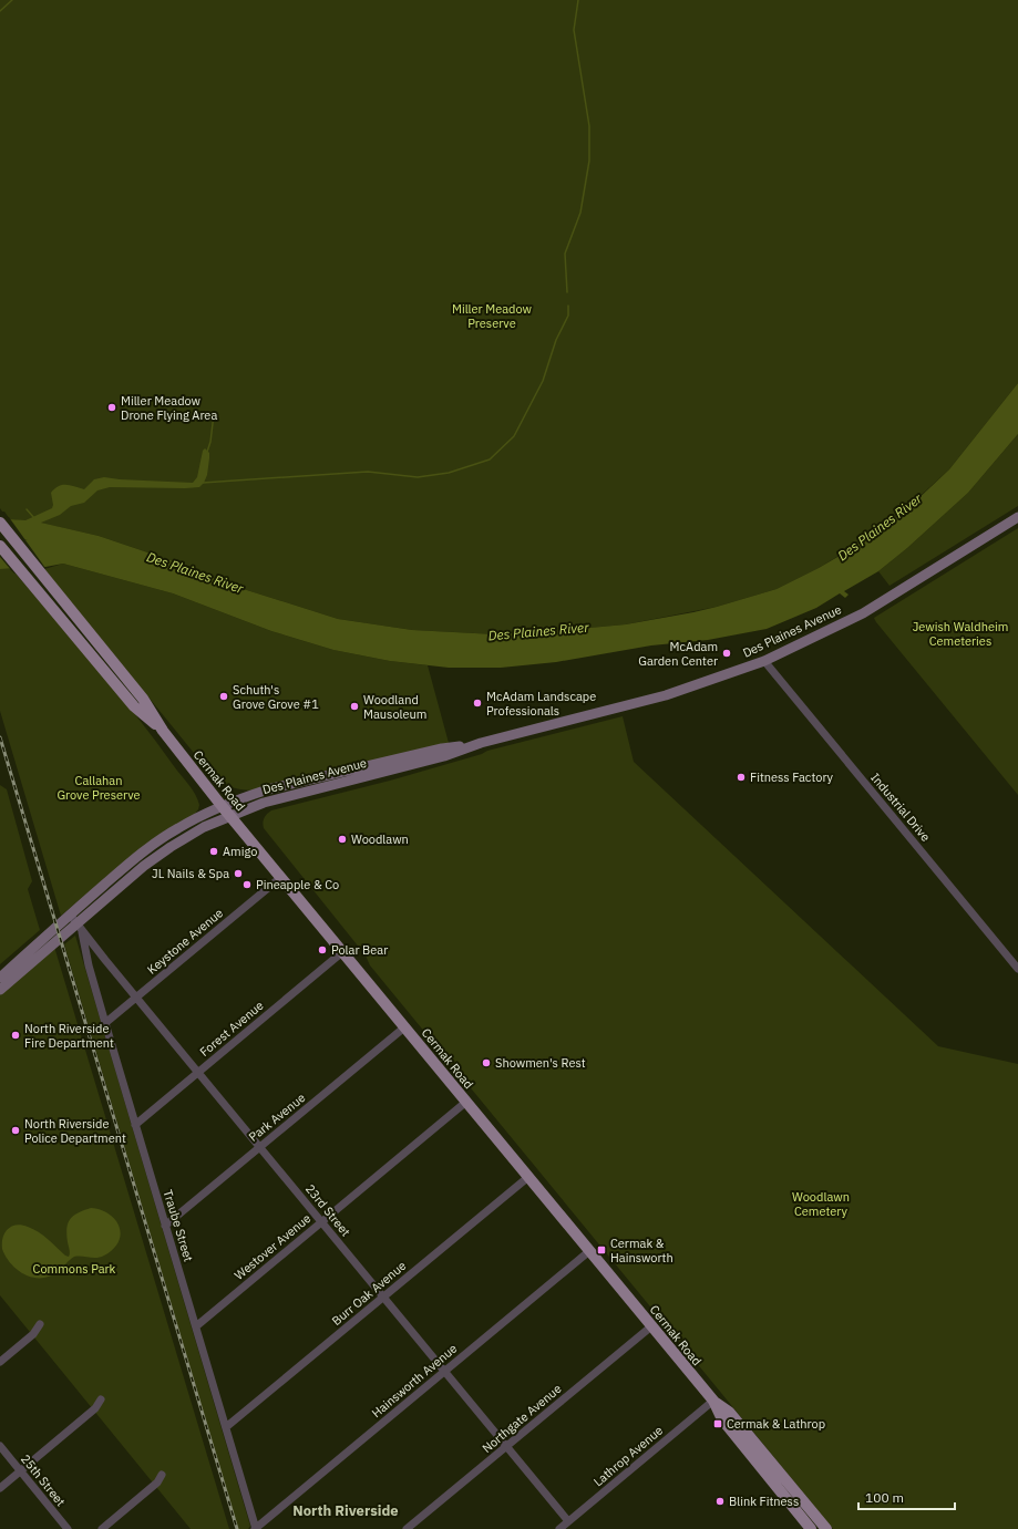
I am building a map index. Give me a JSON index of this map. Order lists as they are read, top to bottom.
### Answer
{
  "streets": {
    "main road": ["Des Plaines Avenue", "Cermak Road"],
    "street": [
      "Industrial Drive",
      "Keystone Avenue",
      "Forest Avenue",
      "Park Avenue",
      "23rd Street",
      "Traube Street",
      "Westover Avenue",
      "Burr Oak Avenue",
      "Hainsworth Avenue",
      "Northgate Avenue",
      "Lathrop Avenue",
      "25th Street"
    ]
  },
  "crossings": [
    ["Des Plaines Avenue", "Cermak Road"],
    ["Des Plaines Avenue", "Industrial Drive"],
    ["Des Plaines Avenue", "23rd Street"],
    ["Des Plaines Avenue", "Traube Street"],
    ["Cermak Road", "Keystone Avenue"],
    ["Cermak Road", "Forest Avenue"],
    ["Cermak Road", "Park Avenue"],
    ["Cermak Road", "Westover Avenue"],
    ["Cermak Road", "Burr Oak Avenue"],
    ["Cermak Road", "Hainsworth Avenue"],
    ["Cermak Road", "Northgate Avenue"],
    ["Cermak Road", "Lathrop Avenue"],
    ["Keystone Avenue", "23rd Street"],
    ["Keystone Avenue", "Traube Street"],
    ["Forest Avenue", "23rd Street"],
    ["Forest Avenue", "Traube Street"],
    ["Park Avenue", "23rd Street"],
    ["Park Avenue", "Traube Street"],
    ["23rd Street", "Traube Street"],
    ["23rd Street", "Westover Avenue"],
    ["23rd Street", "Burr Oak Avenue"],
    ["23rd Street", "Hainsworth Avenue"],
    ["23rd Street", "Northgate Avenue"],
    ["23rd Street", "Lathrop Avenue"],
    ["Traube Street", "Westover Avenue"],
    ["Traube Street", "Burr Oak Avenue"],
    ["Traube Street", "Hainsworth Avenue"]
  ],
  "districts": ["North Riverside"],
  "water": ["Des Plaines River"],
  "parks": [
    "Miller Meadow Preserve",
    "Jewish Waldheim Cemeteries",
    "Callahan Grove Preserve",
    "Woodlawn Cemetery",
    "Commons Park"
  ],
  "places": {
    "other": [
      "Miller Meadow Drone Flying Area",
      "McAdam Garden Center",
      "Schuth's Grove Grove #1",
      "McAdam Landscape Professionals",
      "Woodland Mausoleum",
      "Fitness Factory",
      "Woodlawn",
      "Amigo",
      "JL Nails & Spa",
      "Pineapple & Co",
      "Polar Bear",
      "North Riverside Fire Department",
      "Showmen's Rest",
      "North Riverside Police Department",
      "Blink Fitness"
    ],
    "transit": ["Cermak & Hainsworth", "Cermak & Lathrop"]
  },
  "scale_bar": "100 m"
}
